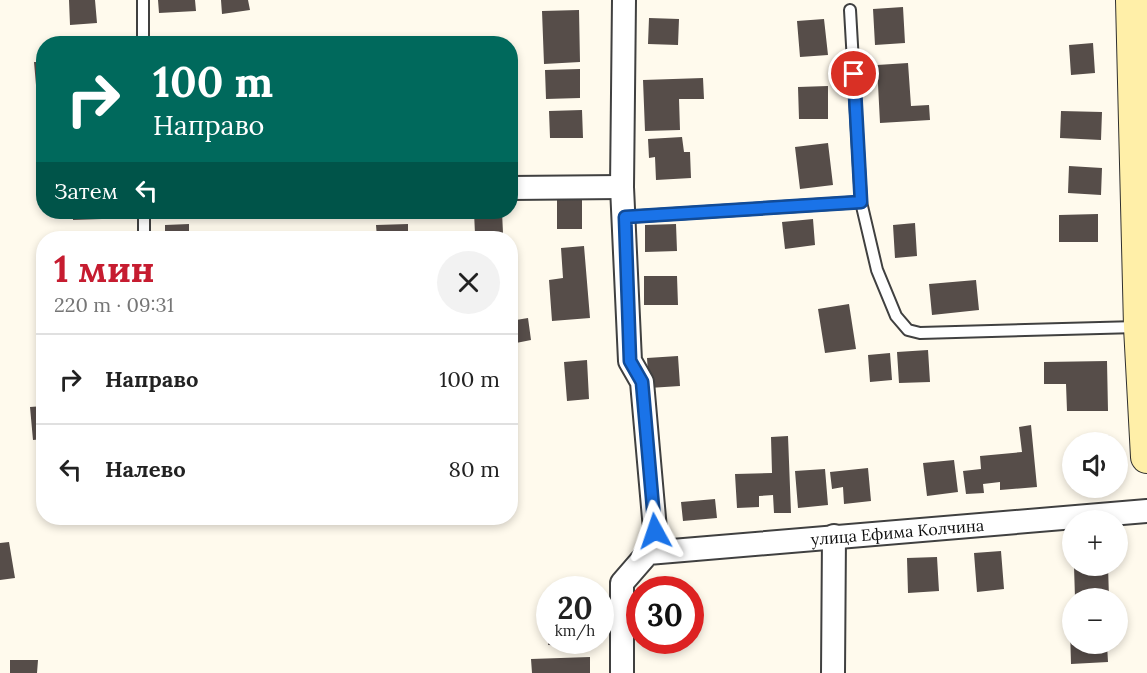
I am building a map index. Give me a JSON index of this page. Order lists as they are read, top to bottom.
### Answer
{
  "streets": {
    "street": ["улица Ефима Колчина"]
  },
  "page": {
    "turn": ["100 m", "Направо"],
    "then": "Затем",
    "heading": ["1 мин", "220 m · 09:31"],
    "list": [
      {
        "name": "Направо",
        "value": "100 m"
      },
      {
        "name": "Налево",
        "value": "80 m"
      }
    ],
    "map_buttons": ["+", "−"],
    "speed": "20 km/h",
    "limit": "30"
  }
}
